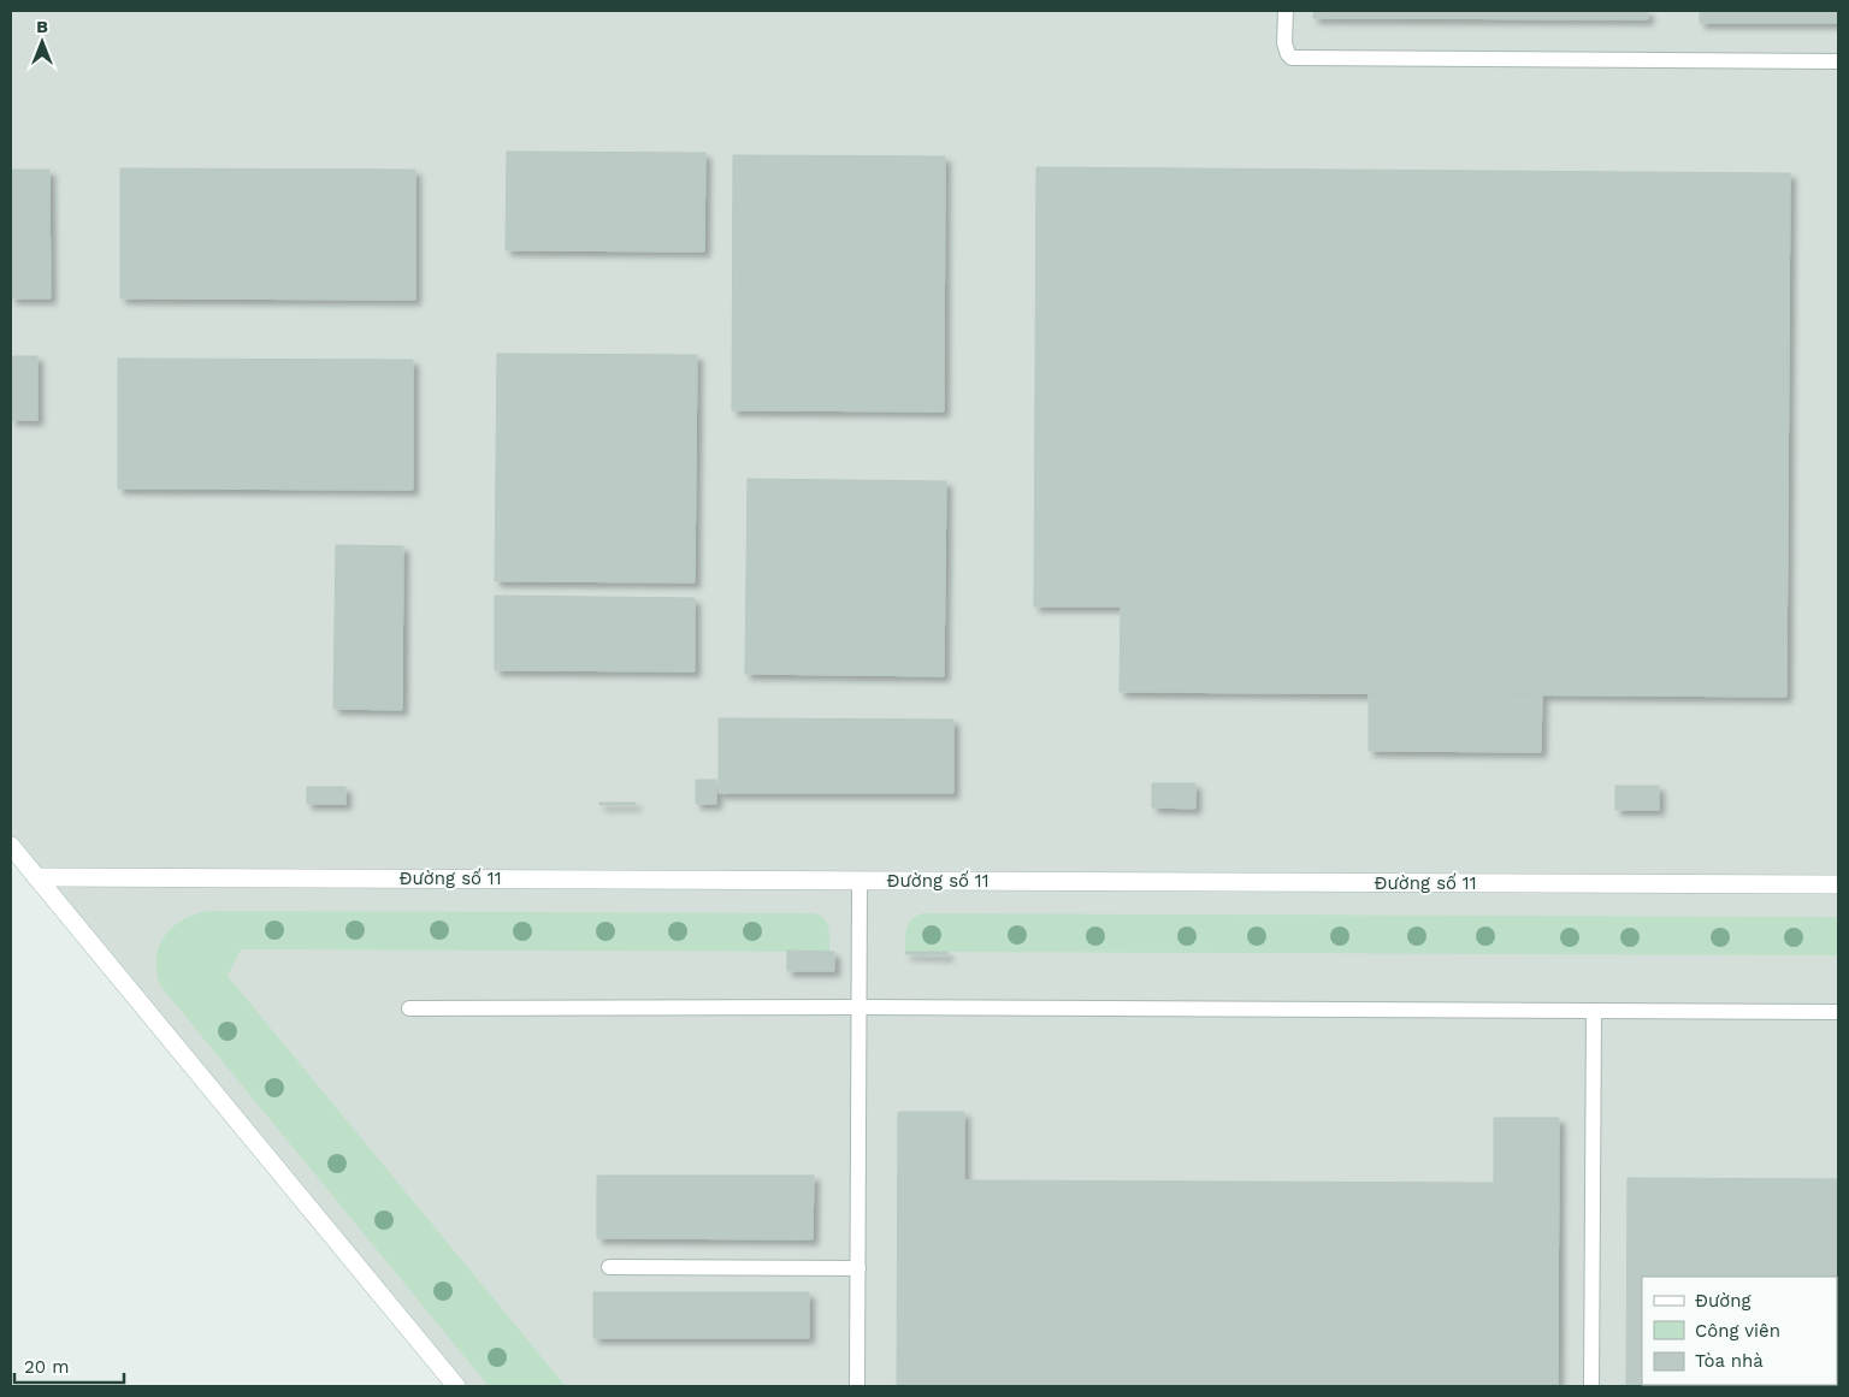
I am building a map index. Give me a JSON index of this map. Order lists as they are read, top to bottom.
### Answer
{
  "streets": {
    "street": ["Đường số 11"]
  },
  "legend": ["Đường", "Công viên", "Tòa nhà"],
  "scale_bar": "20 m",
  "north": "top"
}
